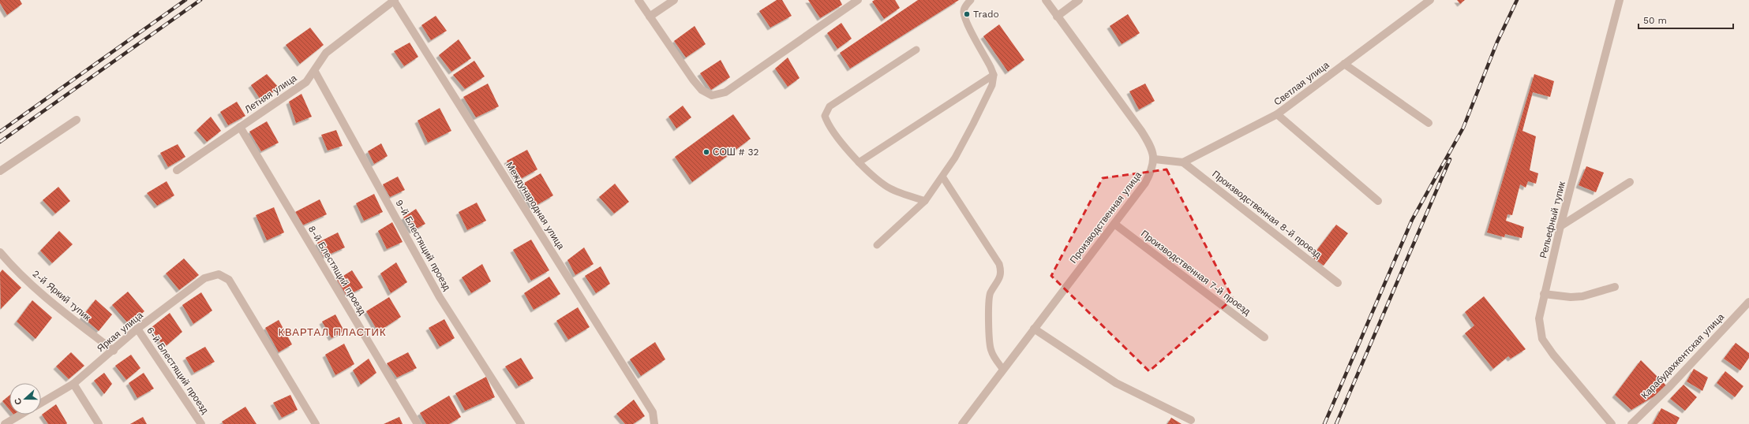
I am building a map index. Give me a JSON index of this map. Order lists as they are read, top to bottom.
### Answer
{
  "streets": {
    "street": [
      "Светлая улица",
      "Летняя улица",
      "Международная улица",
      "Производственная 8-й проезд",
      "Производственная улица",
      "Рельефный тупик",
      "9-й Блестящий проезд",
      "8-й Блестящий проезд",
      "Производственная 7-й проезд",
      "2-й Яркий тупик",
      "Яркая улица",
      "Карабудахкентская улица",
      "6-й Блестящий проезд"
    ]
  },
  "crossings": [
    ["Светлая улица", "Производственная 8-й проезд"],
    ["Летняя улица", "Международная улица"],
    ["Летняя улица", "9-й Блестящий проезд"],
    ["Летняя улица", "8-й Блестящий проезд"],
    ["Производственная улица", "Производственная 7-й проезд"],
    ["2-й Яркий тупик", "Яркая улица"],
    ["Яркая улица", "6-й Блестящий проезд"]
  ],
  "districts": ["КВАРТАЛ ПЛАСТИК"],
  "places": ["Trado", "СОШ # 32"],
  "scale_bar": "50 m",
  "north": "left"
}
